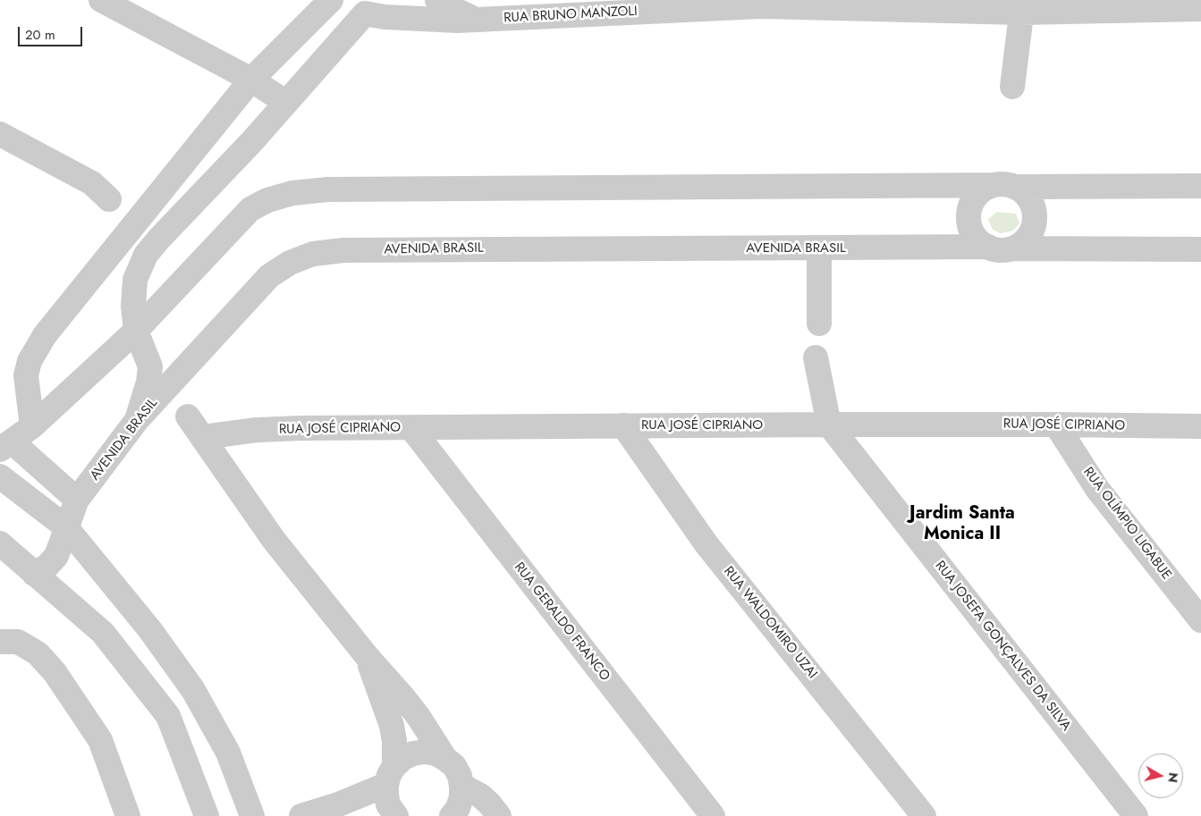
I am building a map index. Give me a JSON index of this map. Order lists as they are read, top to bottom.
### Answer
{
  "streets": {
    "street": [
      "RUA BRUNO MANZOLI",
      "AVENIDA BRASIL",
      "RUA JOSÉ CIPRIANO",
      "RUA OLÍMPIO LIGABUE",
      "RUA GERALDO FRANCO",
      "RUA WALDOMIRO UZAI",
      "RUA JOSEFA GONÇALVES DA SILVA"
    ]
  },
  "crossings": [
    ["RUA JOSÉ CIPRIANO", "RUA OLÍMPIO LIGABUE"],
    ["RUA JOSÉ CIPRIANO", "RUA GERALDO FRANCO"],
    ["RUA JOSÉ CIPRIANO", "RUA WALDOMIRO UZAI"],
    ["RUA JOSÉ CIPRIANO", "RUA JOSEFA GONÇALVES DA SILVA"]
  ],
  "districts": ["Jardim Santa Monica II"],
  "scale_bar": "20 m",
  "north": "right"
}
